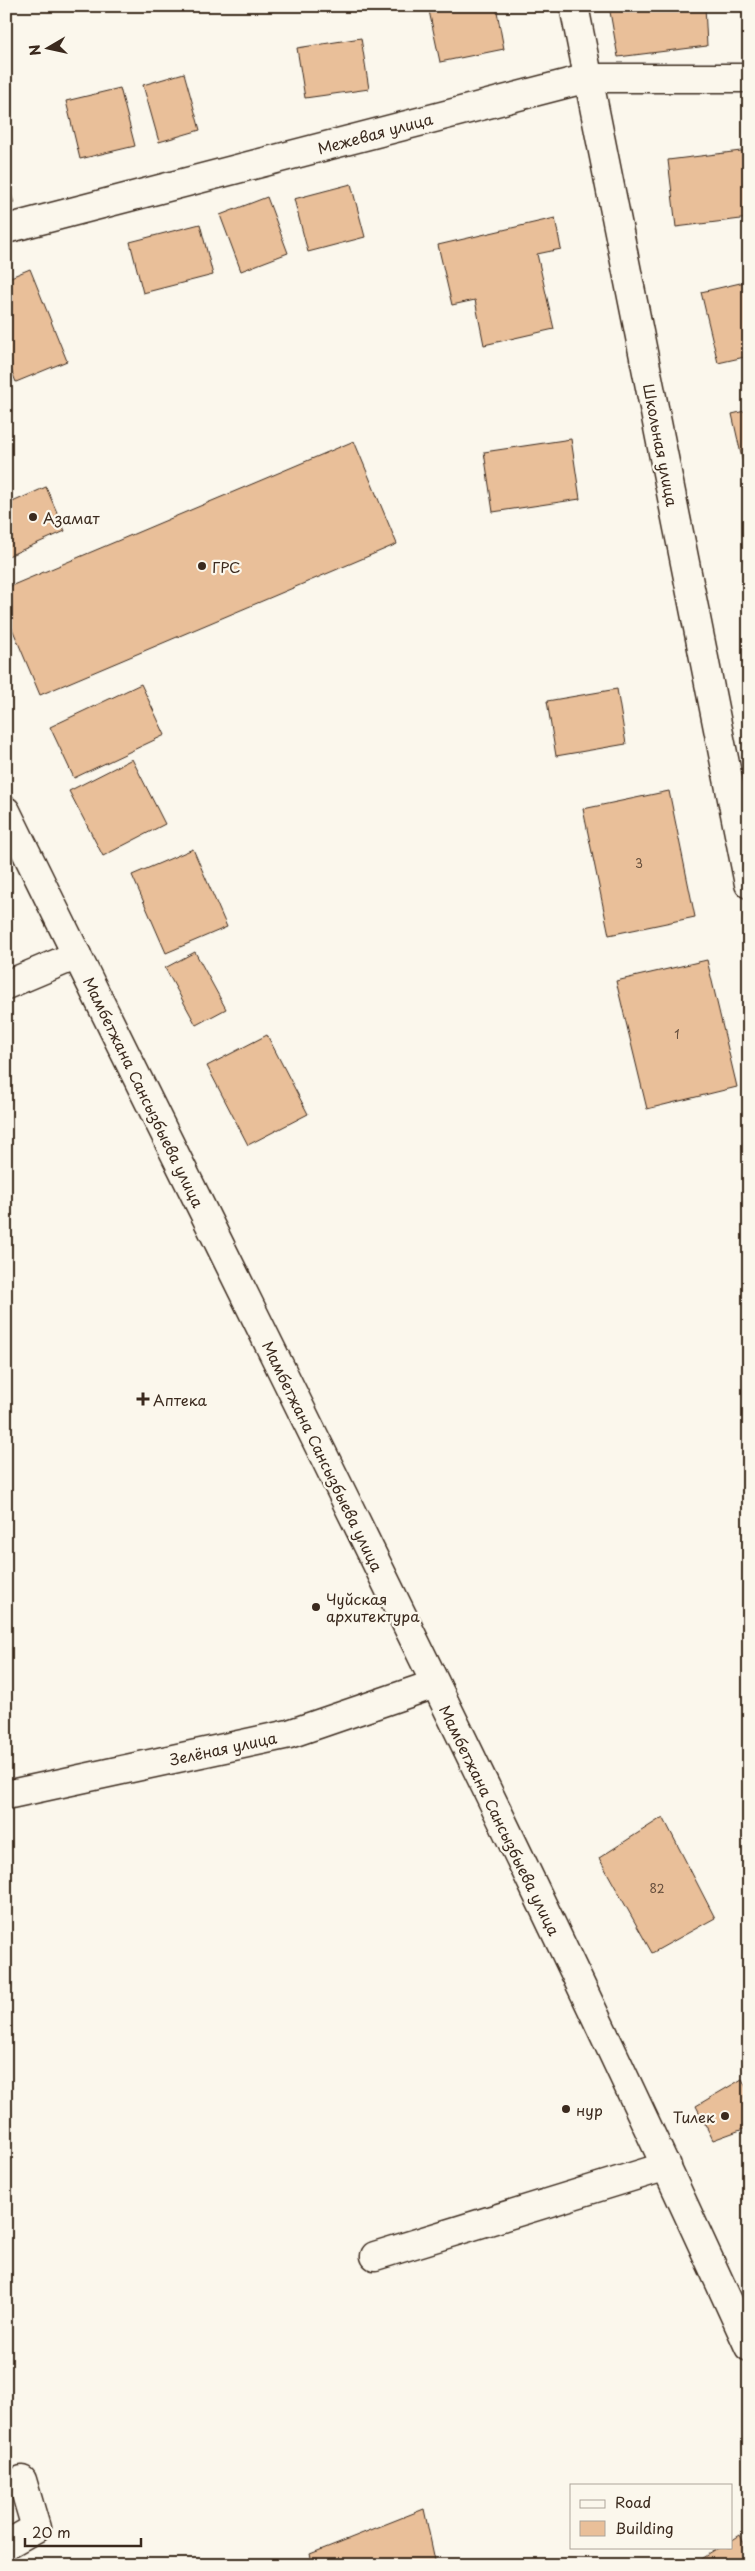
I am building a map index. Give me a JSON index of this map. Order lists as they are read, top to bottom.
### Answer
{
  "streets": {
    "street": [
      "Межевая улица",
      "Школьная улица",
      "Мамбетжана Сансызбыева улица",
      "Зелёная улица"
    ]
  },
  "crossings": [
    ["Межевая улица", "Школьная улица"],
    ["Мамбетжана Сансызбыева улица", "Зелёная улица"]
  ],
  "places": {
    "other": [
      "Азамат",
      "ГРС",
      "Чуйская архитектура",
      "нур",
      "Тилек"
    ],
    "health": ["Аптека"]
  },
  "house_numbers": ["3", "1", "82"],
  "legend": ["Road", "Building"],
  "scale_bar": "20 m",
  "north": "left"
}
